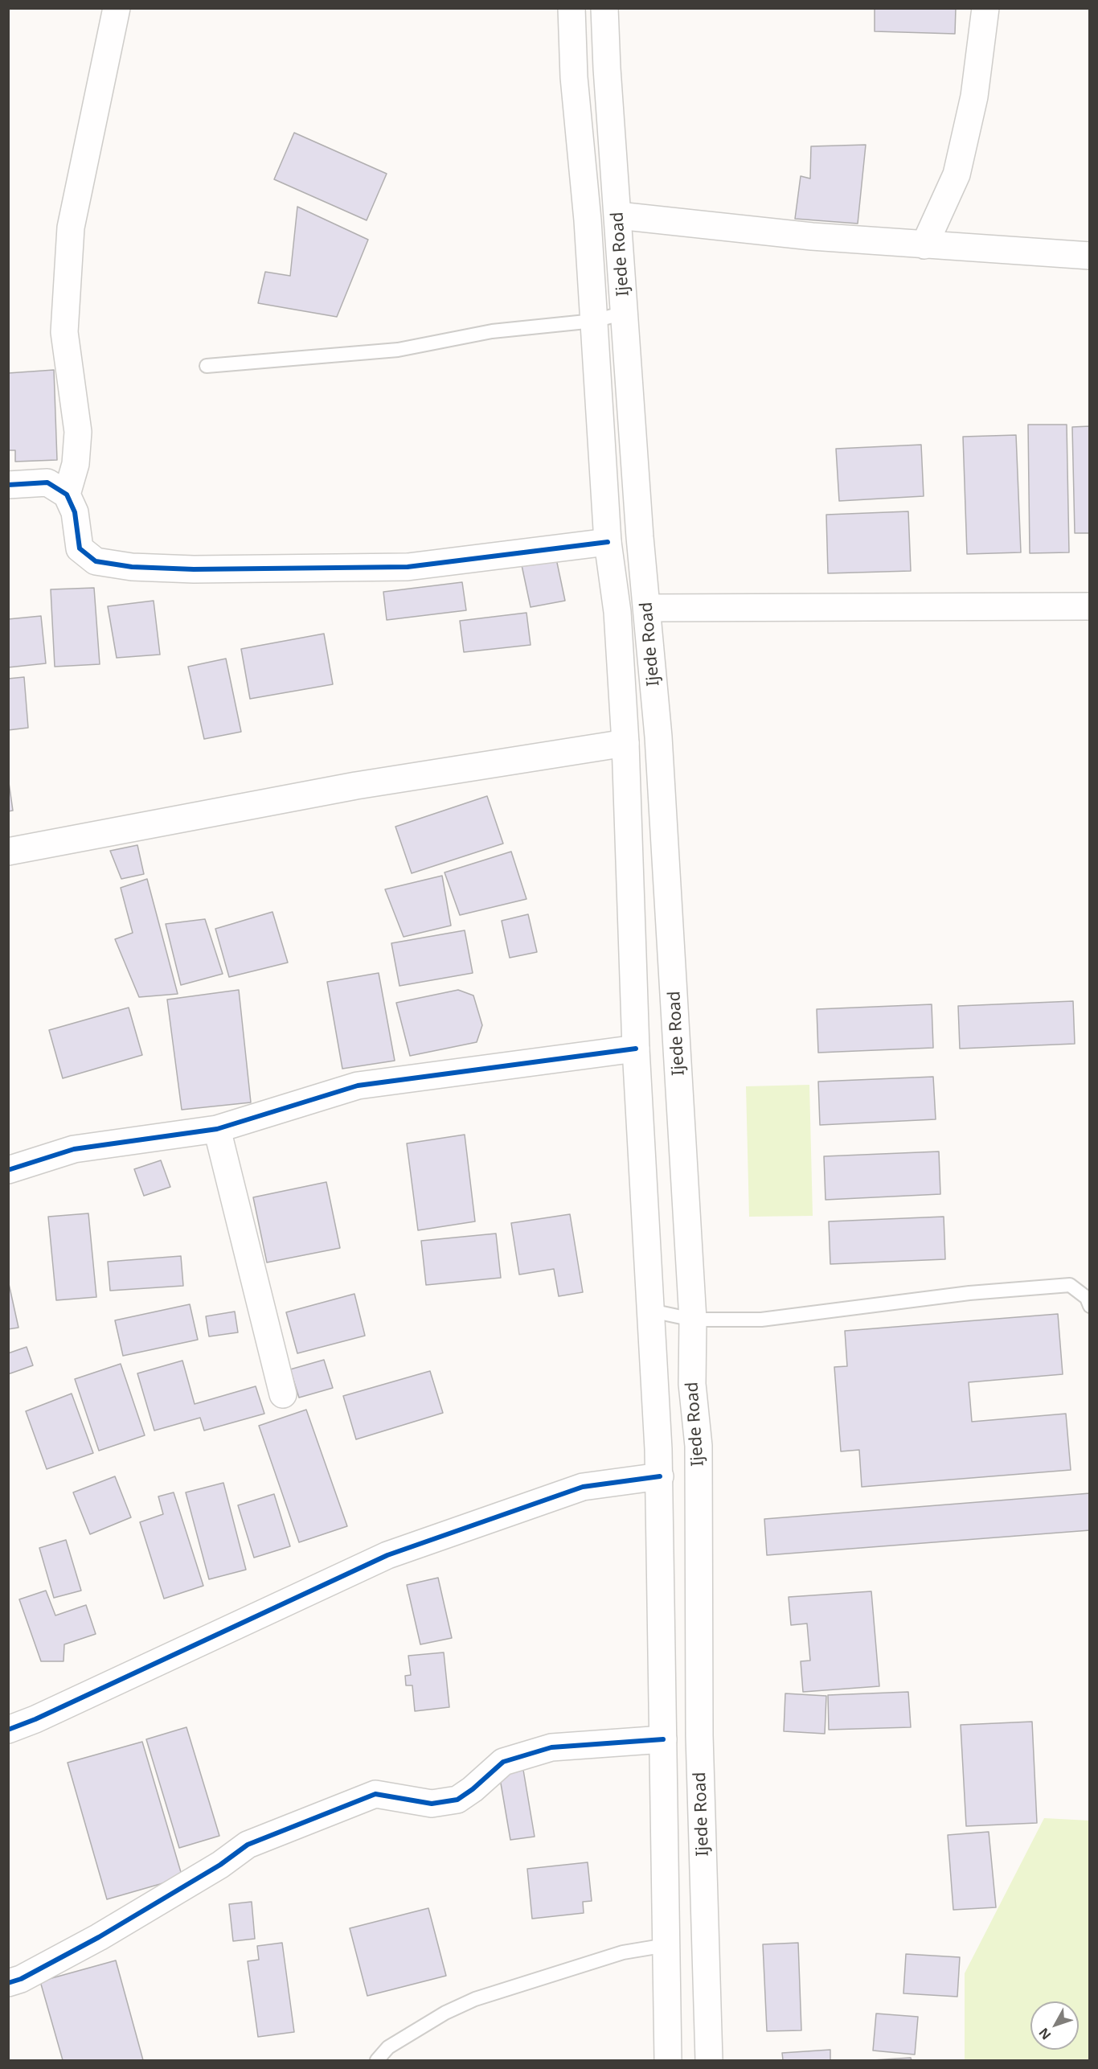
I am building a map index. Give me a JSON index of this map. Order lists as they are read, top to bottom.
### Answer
{
  "streets": {
    "street": ["Ijede Road"]
  },
  "north": "bottom left"
}
